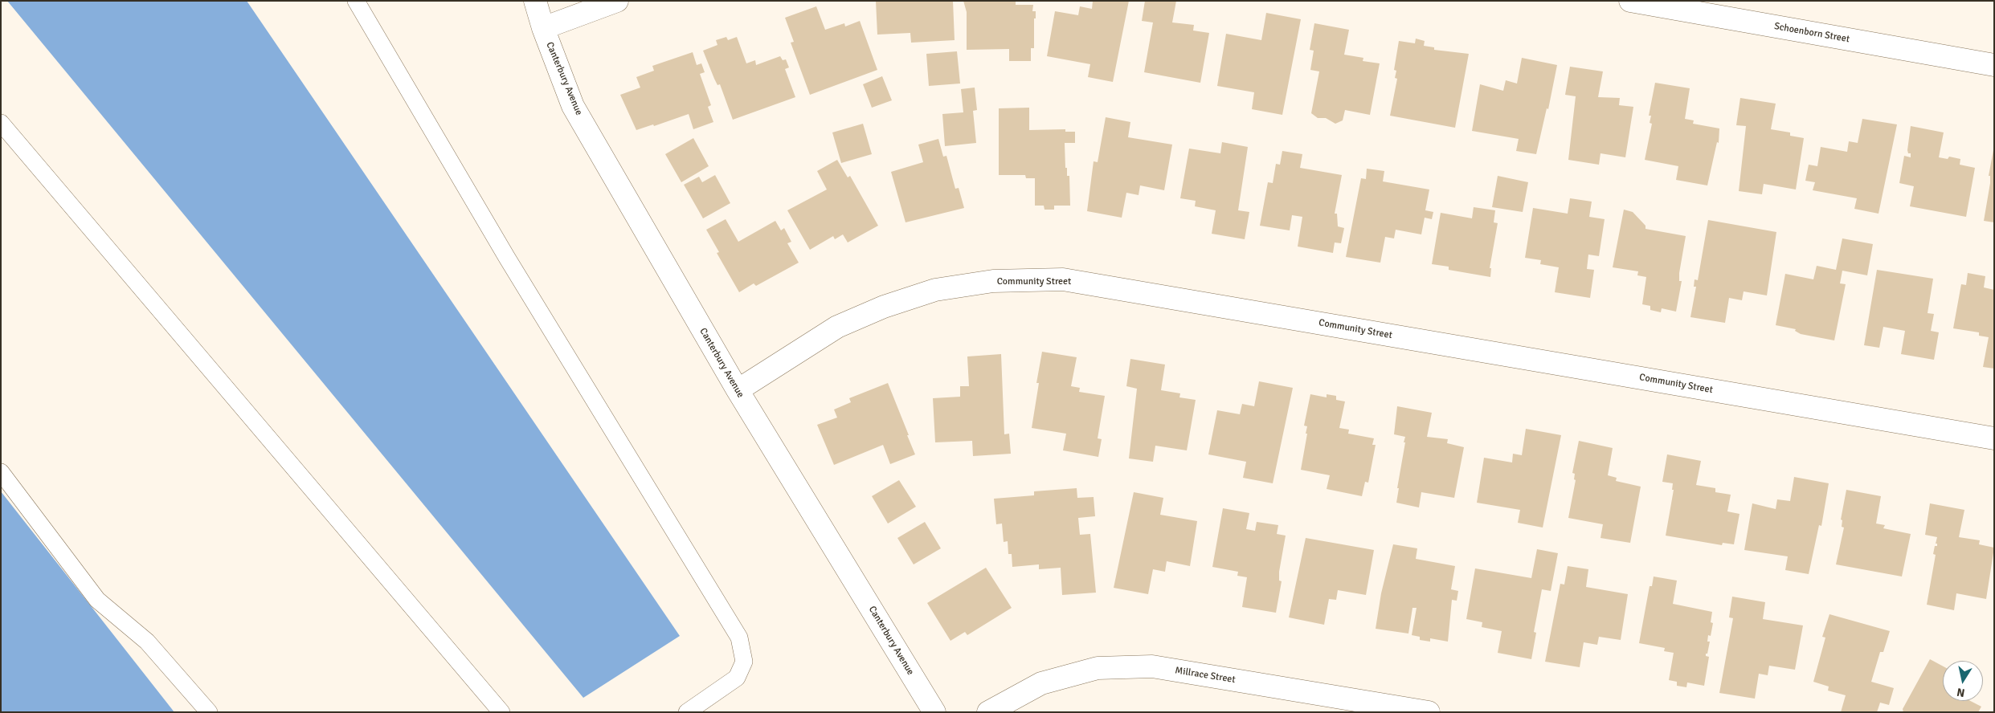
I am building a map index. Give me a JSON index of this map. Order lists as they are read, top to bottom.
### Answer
{
  "streets": {
    "street": [
      "Schoenborn Street",
      "Canterbury Avenue",
      "Community Street",
      "Millrace Street"
    ]
  },
  "crossings": [
    ["Canterbury Avenue", "Community Street"]
  ],
  "north": "bottom"
}
